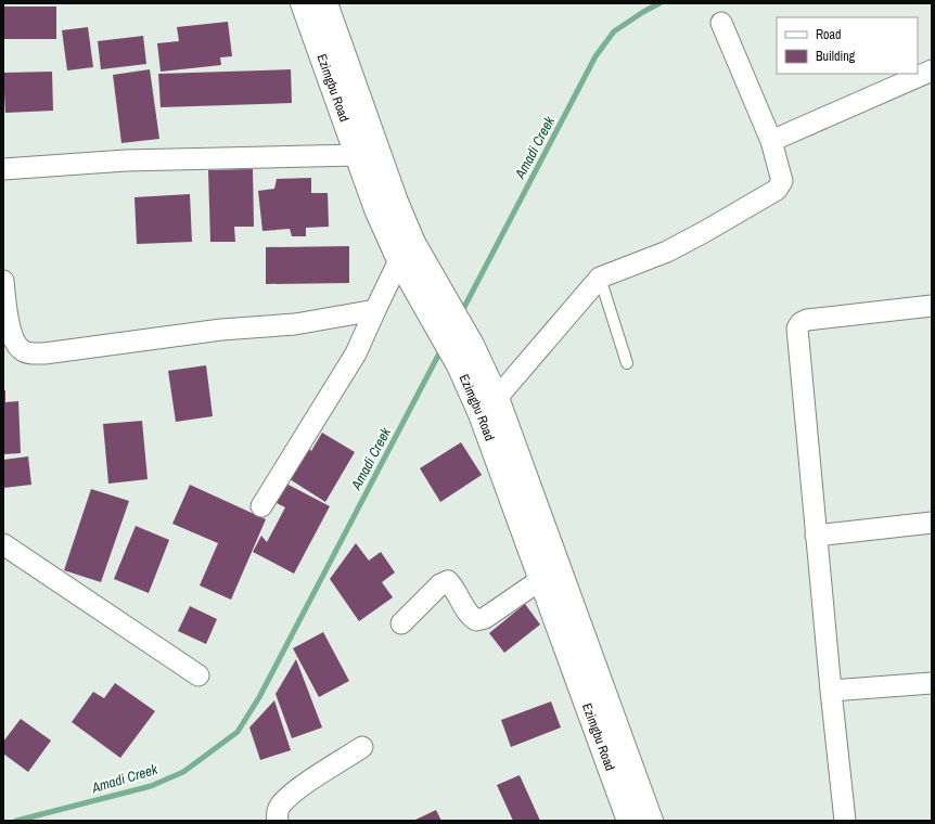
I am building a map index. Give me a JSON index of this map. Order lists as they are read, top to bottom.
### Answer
{
  "streets": {
    "main road": ["Ezimgbu Road"]
  },
  "water": ["Amadi Creek"],
  "legend": ["Road", "Building"]
}
